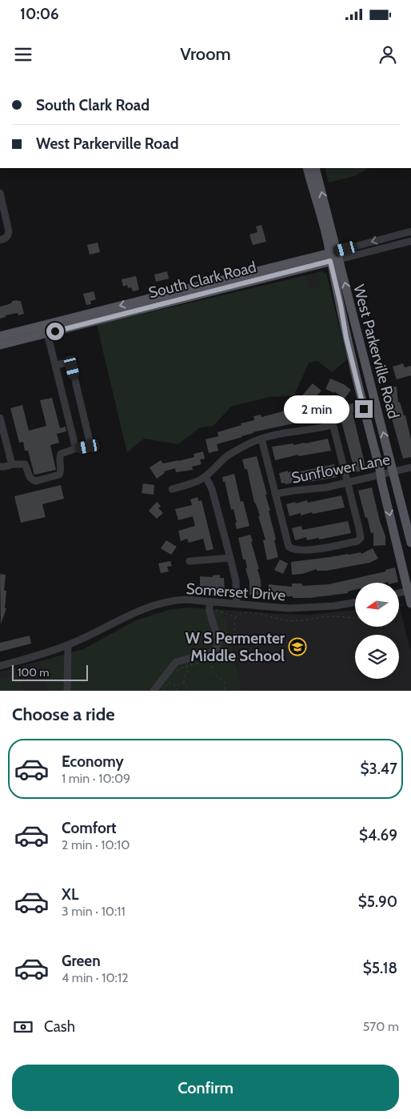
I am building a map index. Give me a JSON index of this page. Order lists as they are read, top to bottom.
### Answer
{
  "streets": {
    "main road": ["South Clark Road", "West Parkerville Road"],
    "street": ["Sunflower Lane", "Somerset Drive"]
  },
  "crossings": [
    ["South Clark Road", "West Parkerville Road"],
    ["West Parkerville Road", "Sunflower Lane"]
  ],
  "places": {
    "school or university": ["W S Permenter Middle School"]
  },
  "scale_bar": "100 m",
  "north": "left",
  "page": {
    "status": "10:06",
    "header": "Vroom",
    "banner": ["South Clark Road", "West Parkerville Road"],
    "bubble": "2 min",
    "scale": "100 m",
    "heading": "Choose a ride",
    "list": [
      {
        "name": "Economy",
        "note": "1 min · 10:09",
        "value": "$3.47"
      },
      {
        "name": "Comfort",
        "note": "2 min · 10:10",
        "value": "$4.69"
      },
      {
        "name": "XL",
        "note": "3 min · 10:11",
        "value": "$5.90"
      },
      {
        "name": "Green",
        "note": "4 min · 10:12",
        "value": "$5.18"
      }
    ],
    "pay": ["Cash", "570 m"],
    "buttons": "Confirm"
  }
}
